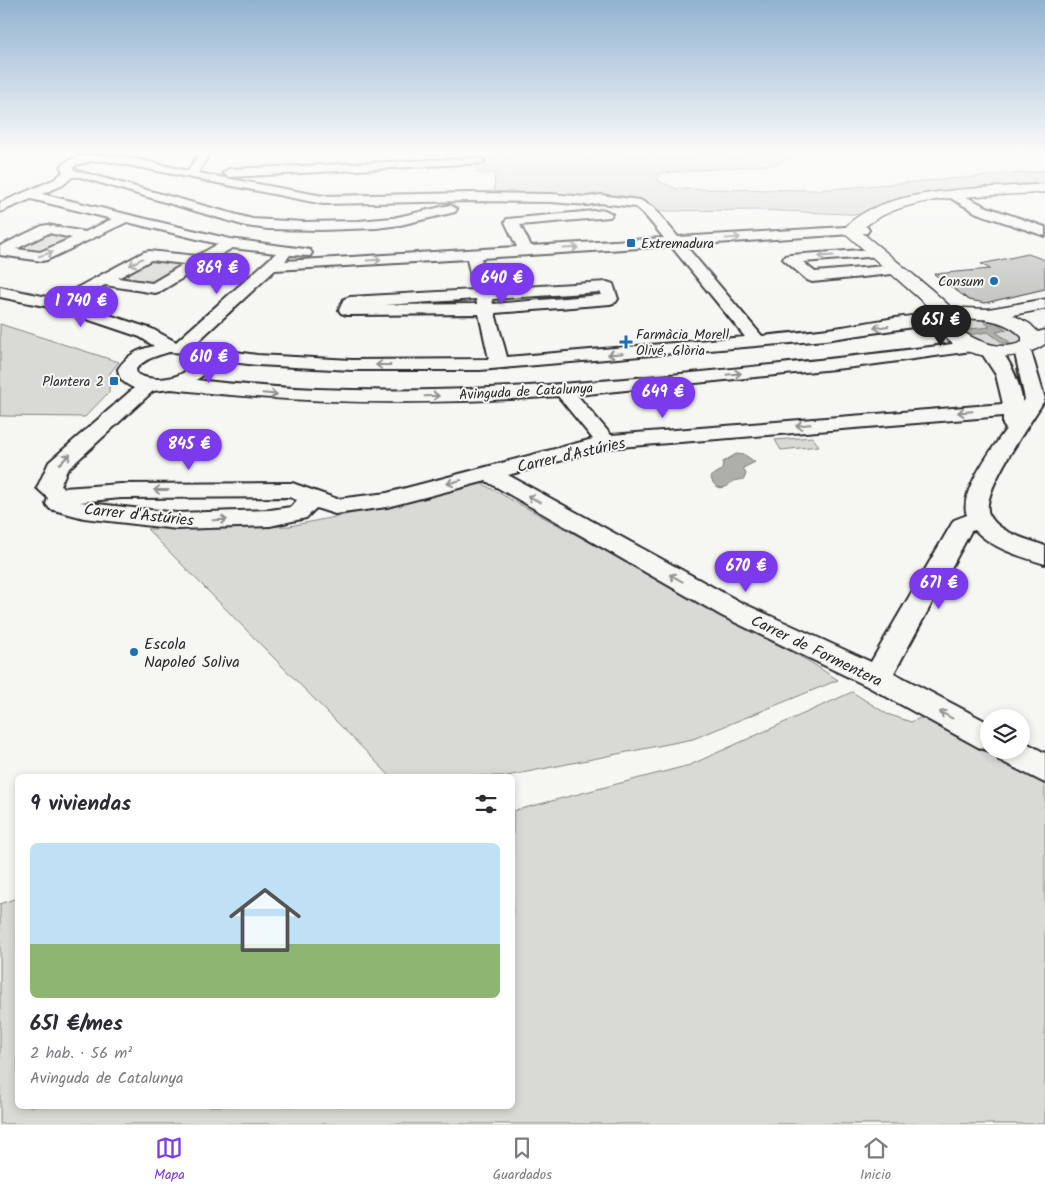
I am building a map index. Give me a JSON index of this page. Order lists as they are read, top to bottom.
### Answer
{
  "streets": {
    "street": ["Avinguda de Catalunya", "Carrer d'Astúries", "Carrer de Formentera"]
  },
  "crossings": [
    ["Carrer d'Astúries", "Carrer de Formentera"]
  ],
  "one_way": ["Carrer de Formentera"],
  "places": {
    "transit": ["Extremadura", "Plantera 2"],
    "other": ["Consum", "Escola Napoleó Soliva"],
    "health": ["Farmàcia Morell Olivé, Glòria"]
  },
  "page": {
    "price": [
      "869 €",
      "640 €",
      "1 740 €",
      "651 €",
      "610 €",
      "649 €",
      "845 €",
      "670 €",
      "671 €"
    ],
    "heading": "9 viviendas",
    "list": [
      {
        "name": "651 €/mes",
        "note": "2 hab. · 56 m² · Avinguda de Catalunya"
      }
    ],
    "tabs": ["Mapa", "Guardados", "Inicio"]
  }
}
